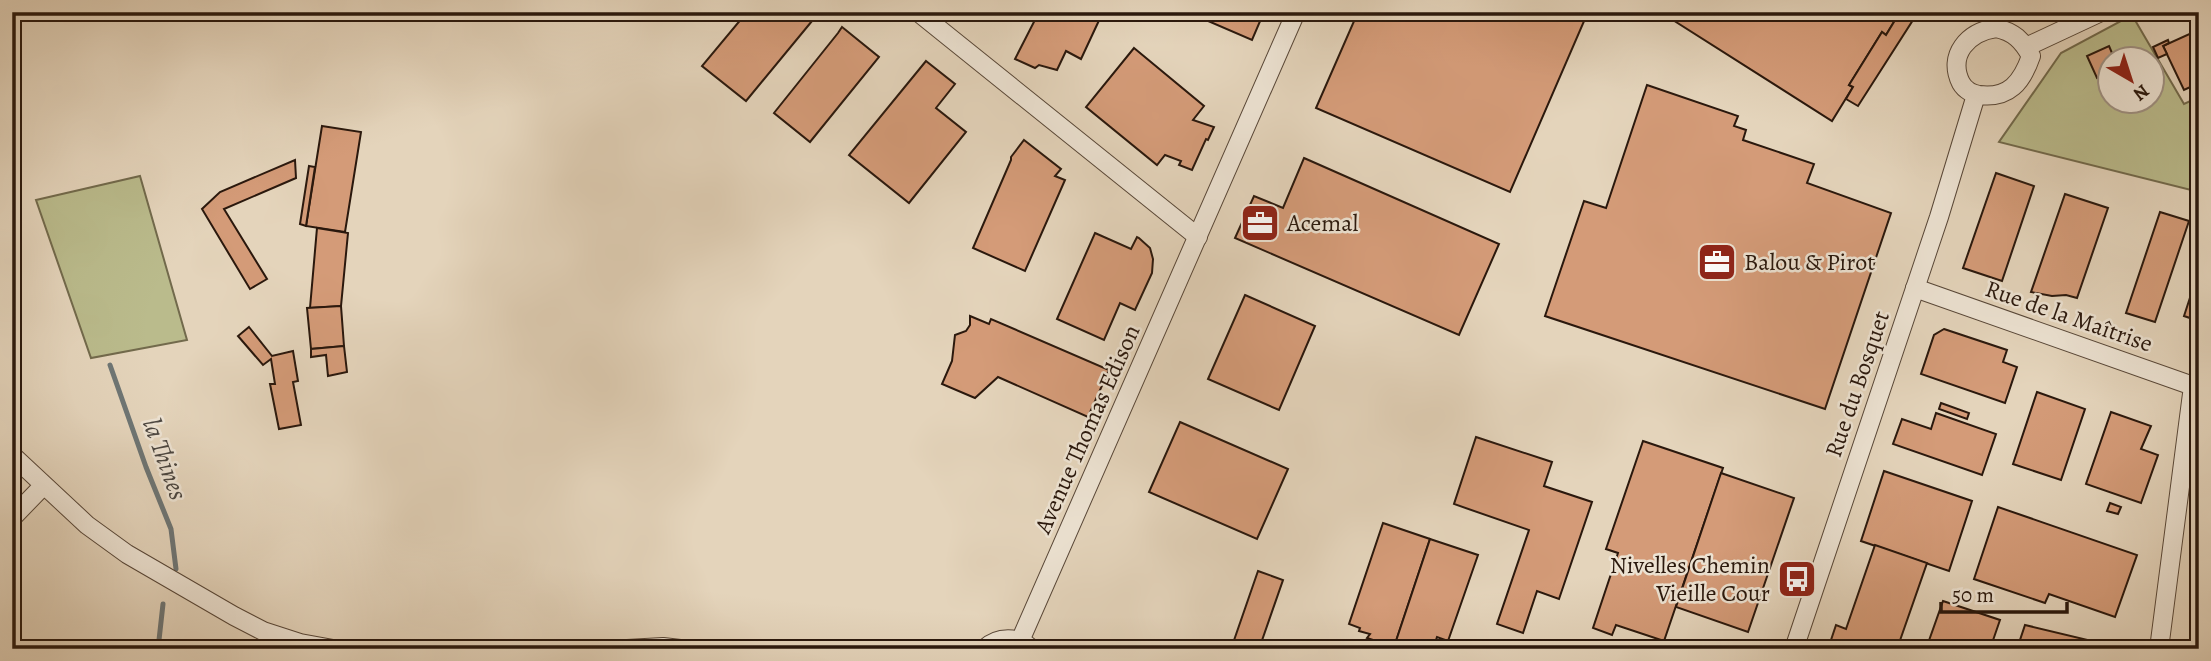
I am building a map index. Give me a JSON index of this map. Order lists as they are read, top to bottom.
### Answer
{
  "streets": {
    "street": ["Rue de la Maîtrise", "Rue du Bosquet", "Avenue Thomas Edison"]
  },
  "crossings": [
    ["Rue de la Maîtrise", "Rue du Bosquet"]
  ],
  "water": ["la Thines"],
  "places": {
    "office": ["Acemal", "Balou & Pirot"],
    "bus stop": ["Nivelles Chemin Vieille Cour"]
  },
  "scale_bar": "50 m",
  "north": "bottom right"
}
